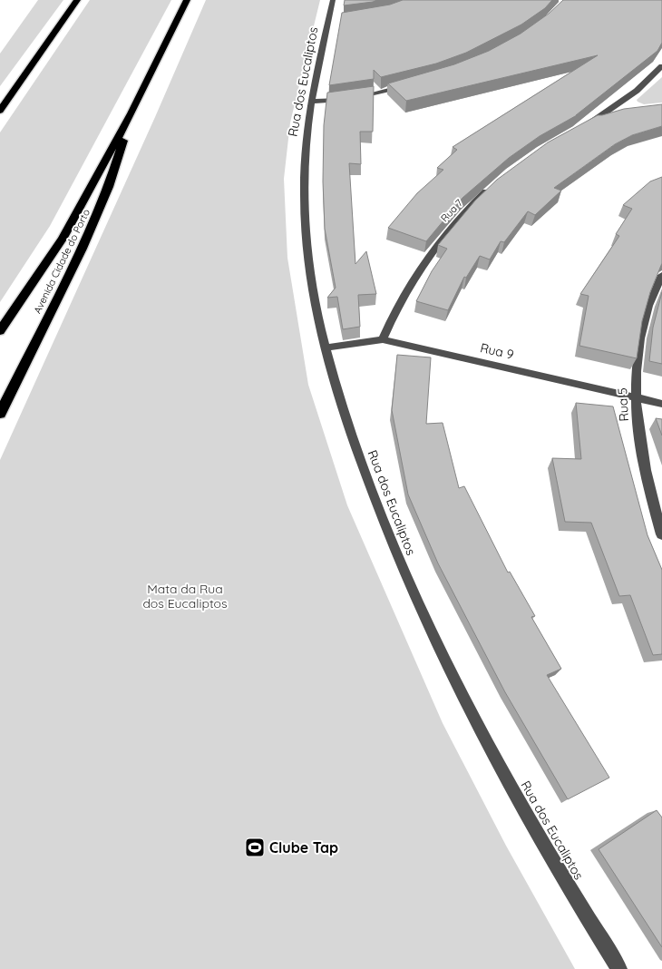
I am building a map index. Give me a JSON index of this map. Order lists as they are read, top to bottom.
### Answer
{
  "streets": {
    "highway": ["Avenida Cidade do Porto"],
    "street": [
      "Rua dos Eucaliptos",
      "Rua 7",
      "Rua 9",
      "Rua 5"
    ]
  },
  "crossings": [
    ["Rua dos Eucaliptos", "Rua 9"],
    ["Rua 7", "Rua 9"],
    ["Rua 9", "Rua 5"]
  ],
  "parks": ["Mata da Rua dos Eucaliptos"],
  "places": {
    "sports": ["Clube Tap"]
  }
}
